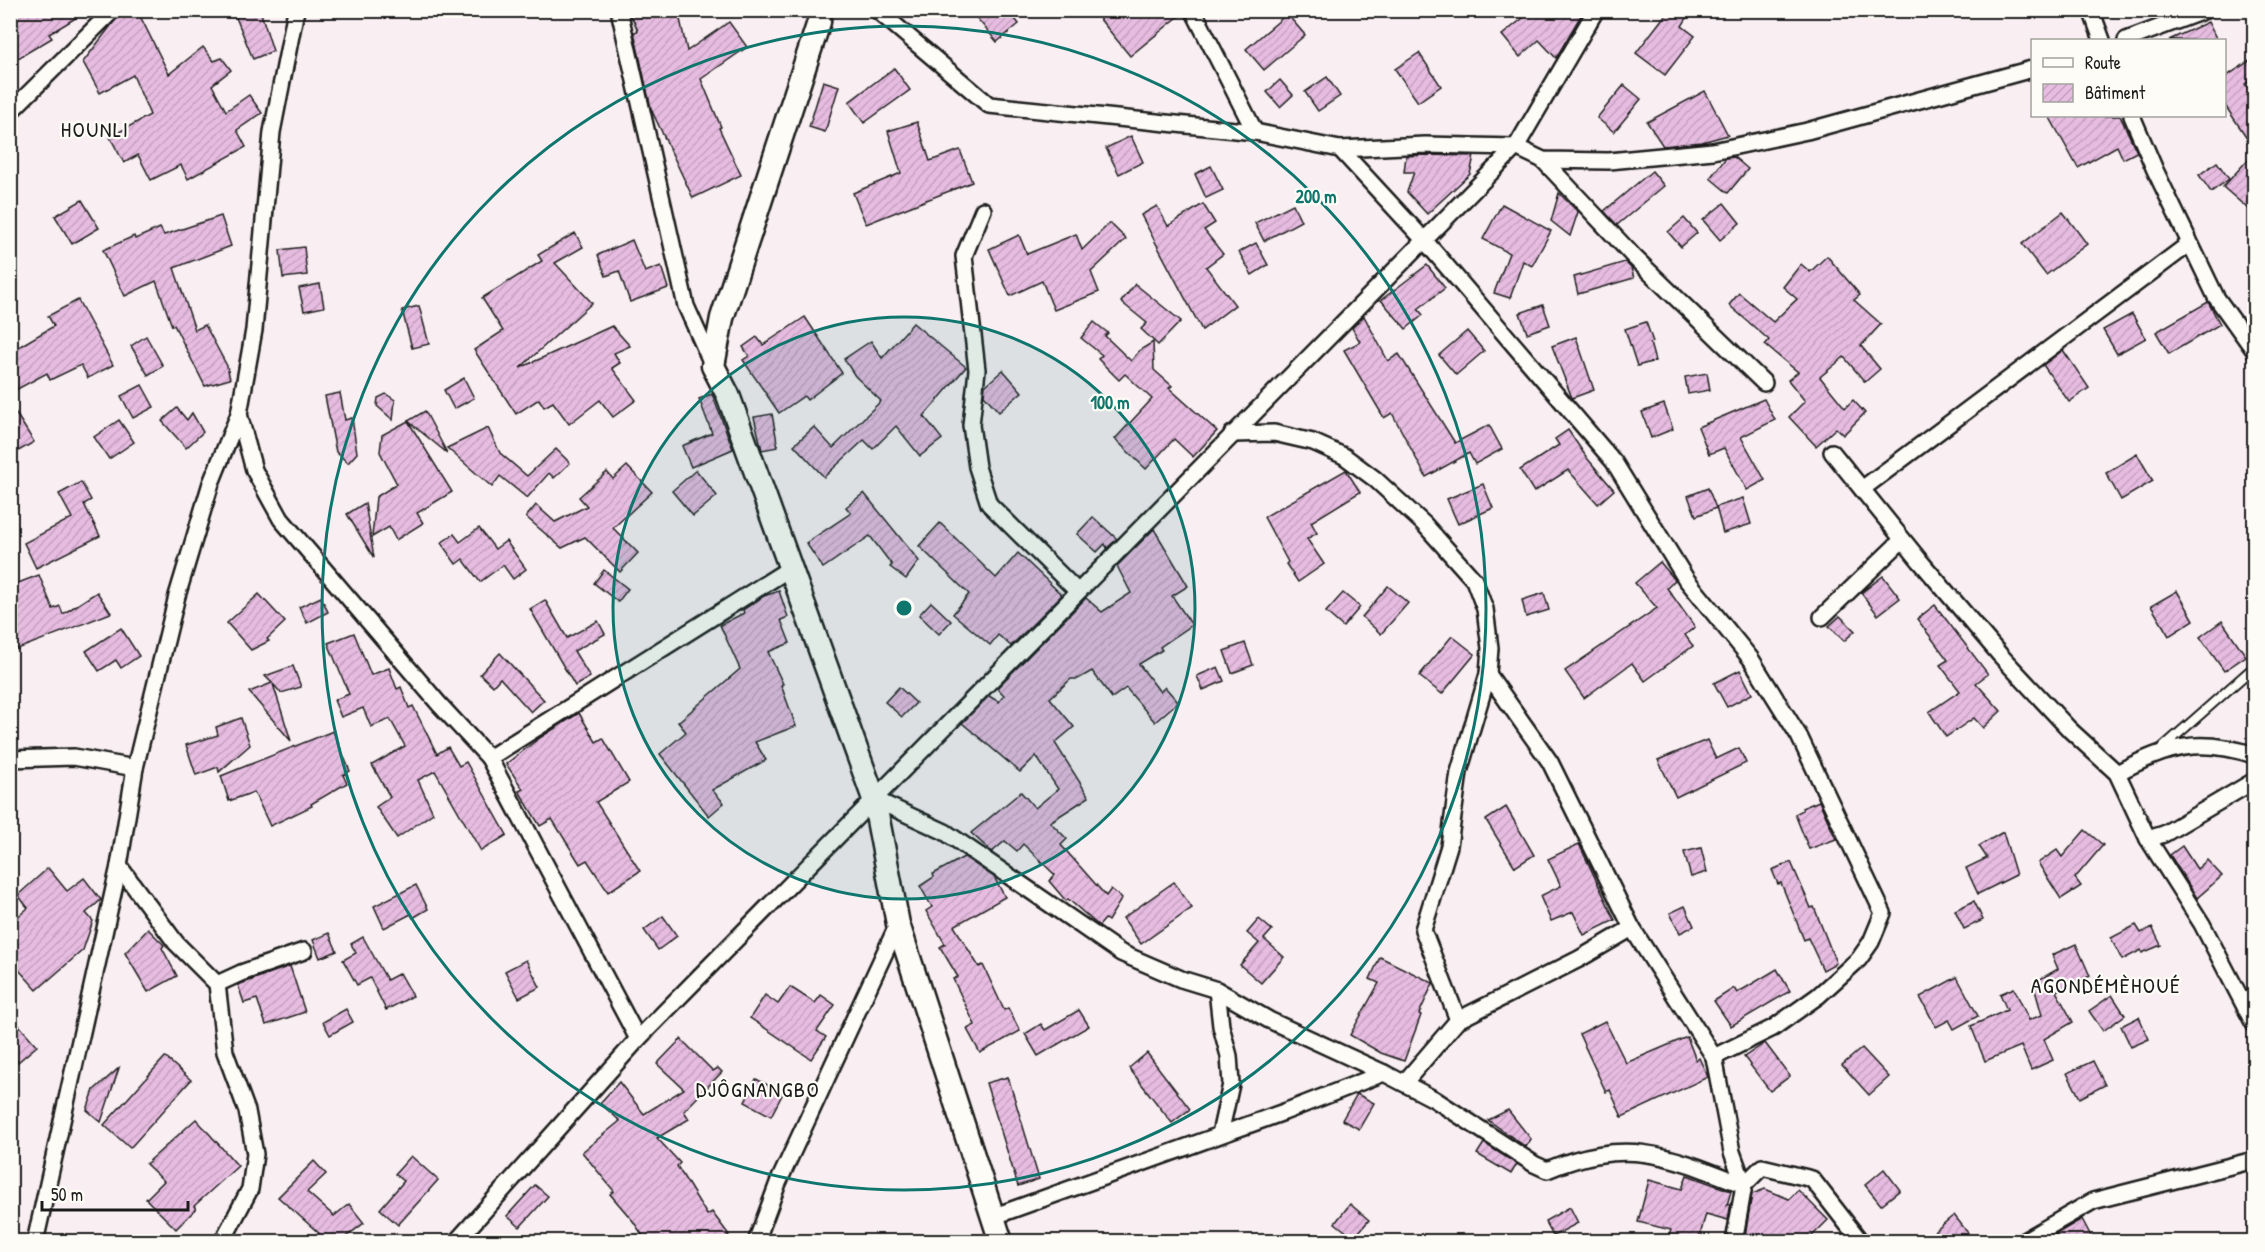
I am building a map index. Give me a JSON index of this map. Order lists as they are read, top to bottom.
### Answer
{
  "districts": ["HOUNLI", "AGONDÉMÈHOUÉ", "DJÔGNANGBO"],
  "legend": ["Route", "Bâtiment"],
  "scale_bar": "50 m",
  "rings": ["200 m", "100 m"]
}
